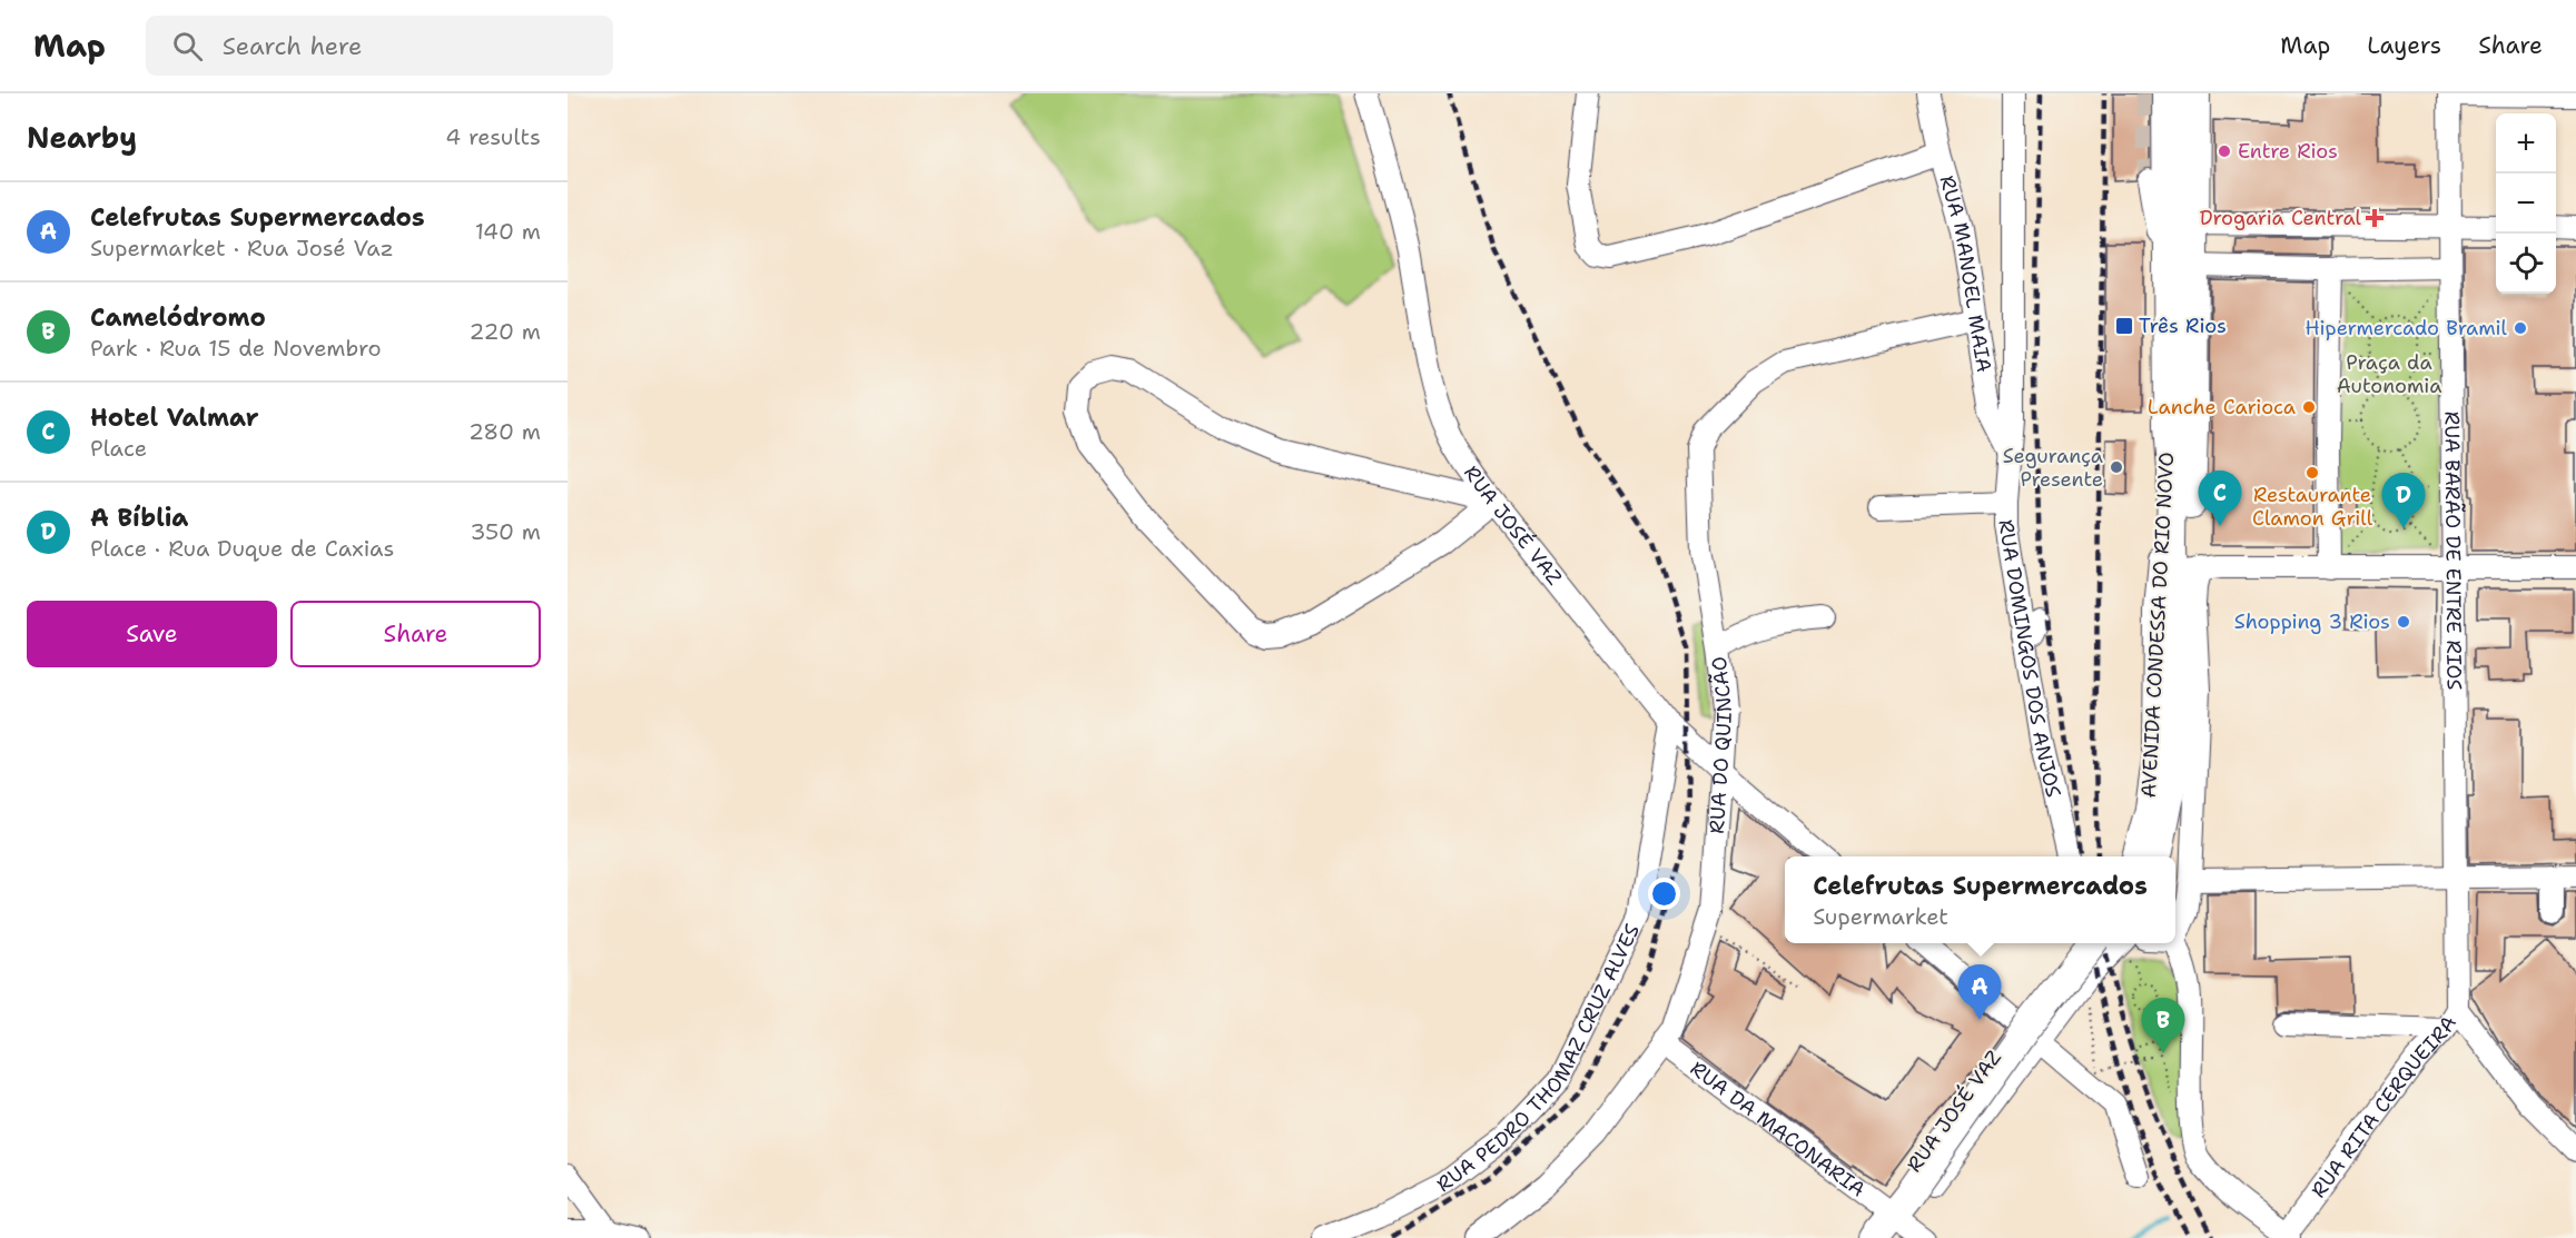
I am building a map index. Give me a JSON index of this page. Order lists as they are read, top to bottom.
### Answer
{
  "streets": {
    "main road": ["AVENIDA CONDESSA DO RIO NOVO"],
    "street": [
      "RUA MANOEL MAIA",
      "RUA JOSÉ VAZ",
      "RUA BARÃO DE ENTRE RIOS",
      "RUA DOMINGOS DOS ANJOS",
      "RUA DO QUINCÃO",
      "RUA PEDRO THOMAZ CRUZ ALVES",
      "RUA RITA CERQUEIRA",
      "RUA DA MACONARIA"
    ]
  },
  "crossings": [
    ["RUA MANOEL MAIA", "RUA DOMINGOS DOS ANJOS"],
    ["RUA MANOEL MAIA", "RUA DO QUINCÃO"],
    ["RUA JOSÉ VAZ", "RUA DO QUINCÃO"],
    ["RUA JOSÉ VAZ", "RUA PEDRO THOMAZ CRUZ ALVES"],
    ["RUA JOSÉ VAZ", "RUA DA MACONARIA"],
    ["RUA BARÃO DE ENTRE RIOS", "RUA RITA CERQUEIRA"],
    ["RUA DO QUINCÃO", "RUA DA MACONARIA"]
  ],
  "parks": ["Praça da Autonomia"],
  "places": {
    "other": [
      "Entre Rios",
      "Hipermercado Bramil",
      "Lanche Carioca",
      "Segurança Presente",
      "Restaurante Clamon Grill",
      "Shopping 3 Rios"
    ],
    "health": ["Drogaria Central"],
    "transit": ["Três Rios"]
  },
  "page": {
    "header": "Map",
    "search": "Search here",
    "nav": ["Map", "Layers", "Share"],
    "heading": ["Nearby", "4 results"],
    "map_buttons": ["+", "−"],
    "list": [
      {
        "mark": "A",
        "name": "Celefrutas Supermercados",
        "note": "Supermarket · Rua José Vaz",
        "value": "140 m"
      },
      {
        "mark": "B",
        "name": "Camelódromo",
        "note": "Park · Rua 15 de Novembro",
        "value": "220 m"
      },
      {
        "mark": "C",
        "name": "Hotel Valmar",
        "note": "Place",
        "value": "280 m"
      },
      {
        "mark": "D",
        "name": "A Bíblia",
        "note": "Place · Rua Duque de Caxias",
        "value": "350 m"
      }
    ],
    "pins": [
      "C",
      "D",
      "A",
      "B"
    ],
    "buttons": ["Save", "Share"],
    "popup": ["Celefrutas Supermercados", "Supermarket"]
  }
}
